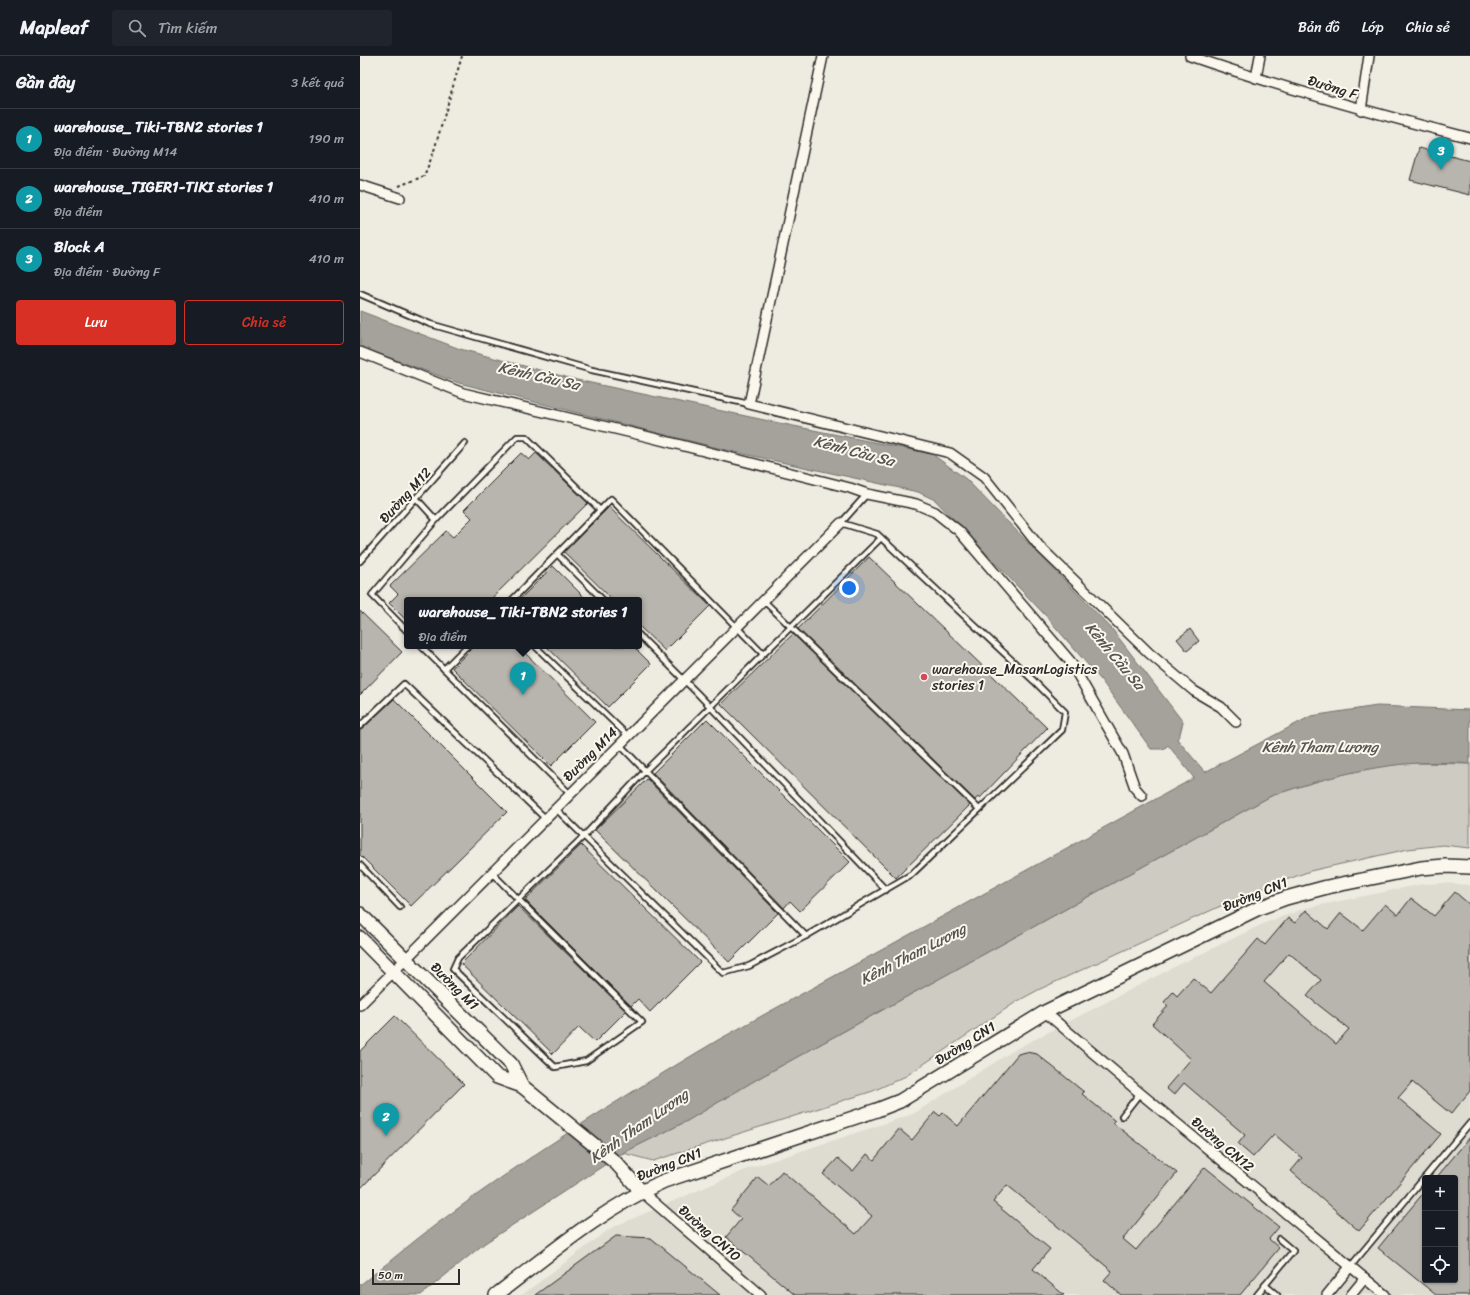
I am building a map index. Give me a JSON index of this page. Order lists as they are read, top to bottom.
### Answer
{
  "streets": {
    "street": [
      "Đường F",
      "Đường M14",
      "Đường CN1",
      "Đường M1",
      "Đường CN12",
      "Đường CN10"
    ],
    "lane": ["Đường M12"]
  },
  "crossings": [
    ["Đường M14", "Đường M1"],
    ["Đường CN1", "Đường M1"],
    ["Đường CN1", "Đường CN12"],
    ["Đường CN1", "Đường CN10"],
    ["Đường M1", "Đường CN10"]
  ],
  "water": ["Kênh Cầu Sa", "Kênh Tham Lương"],
  "places": ["warehouse_MasanLogistics stories 1"],
  "scale_bar": "50 m",
  "page": {
    "header": "Mapleaf",
    "search": "Tìm kiếm",
    "nav": ["Bản đồ", "Lớp", "Chia sẻ"],
    "heading": ["Gần đây", "3 kết quả"],
    "list": [
      {
        "mark": "1",
        "name": "warehouse_ Tiki-TBN2 stories 1",
        "note": "Địa điểm · Đường M14",
        "value": "190 m"
      },
      {
        "mark": "2",
        "name": "warehouse_TIGER1-TIKI stories 1",
        "note": "Địa điểm",
        "value": "410 m"
      },
      {
        "mark": "3",
        "name": "Block A",
        "note": "Địa điểm · Đường F",
        "value": "410 m"
      }
    ],
    "pins": ["3", "1", "2"],
    "buttons": ["Lưu", "Chia sẻ"],
    "popup": ["warehouse_ Tiki-TBN2 stories 1", "Địa điểm"],
    "map_buttons": ["+", "−"],
    "scale": "50 m"
  }
}
